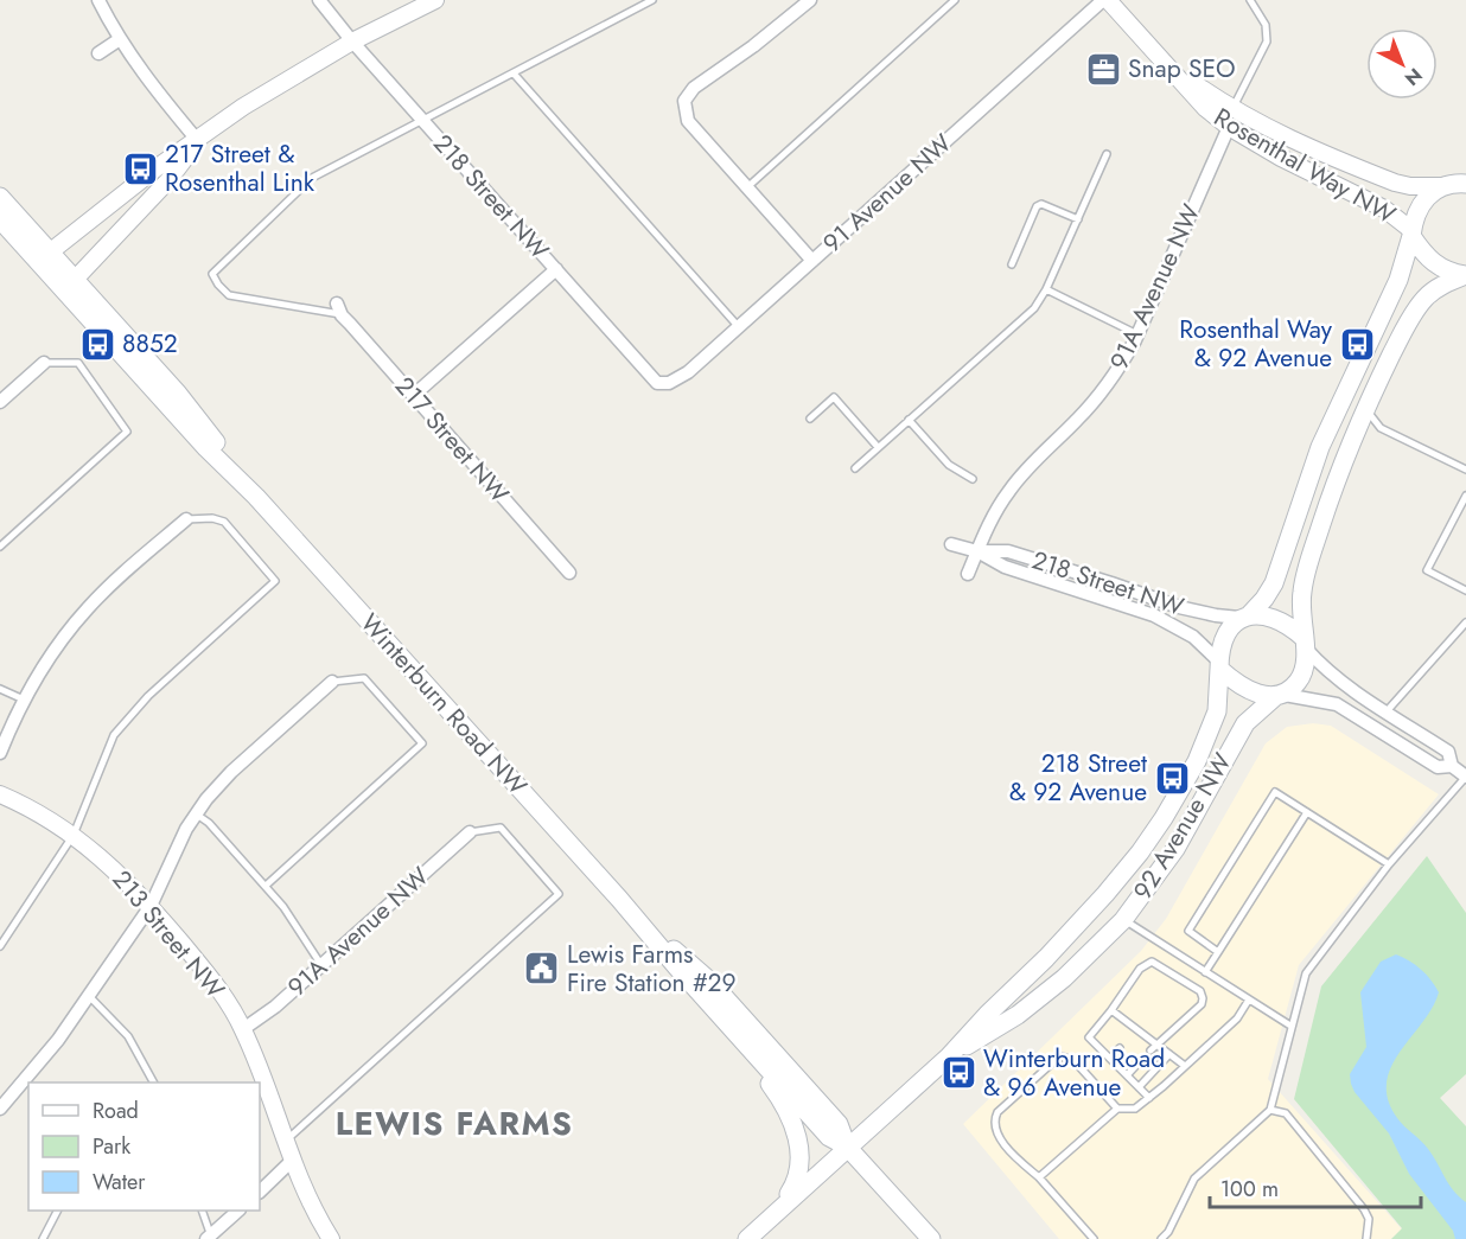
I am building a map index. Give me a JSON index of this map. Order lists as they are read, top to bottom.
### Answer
{
  "streets": {
    "main road": ["Winterburn Road NW", "92 Avenue NW"],
    "street": [
      "Rosenthal Way NW",
      "91 Avenue NW",
      "218 Street NW",
      "91A Avenue NW",
      "217 Street NW",
      "213 Street NW"
    ]
  },
  "crossings": [
    ["Rosenthal Way NW", "91 Avenue NW"],
    ["Rosenthal Way NW", "91A Avenue NW"],
    ["Rosenthal Way NW", "92 Avenue NW"],
    ["91 Avenue NW", "218 Street NW"],
    ["218 Street NW", "91A Avenue NW"],
    ["218 Street NW", "92 Avenue NW"],
    ["91A Avenue NW", "213 Street NW"],
    ["Winterburn Road NW", "92 Avenue NW"]
  ],
  "districts": ["LEWIS FARMS"],
  "places": {
    "office": ["Snap SEO"],
    "bus stop": [
      "217 Street & Rosenthal Link",
      "8852",
      "Rosenthal Way & 92 Avenue",
      "218 Street & 92 Avenue",
      "Winterburn Road & 96 Avenue"
    ],
    "public building": ["Lewis Farms Fire Station #29"]
  },
  "legend": ["Road", "Park", "Water"],
  "scale_bar": "100 m",
  "north": "bottom right"
}
